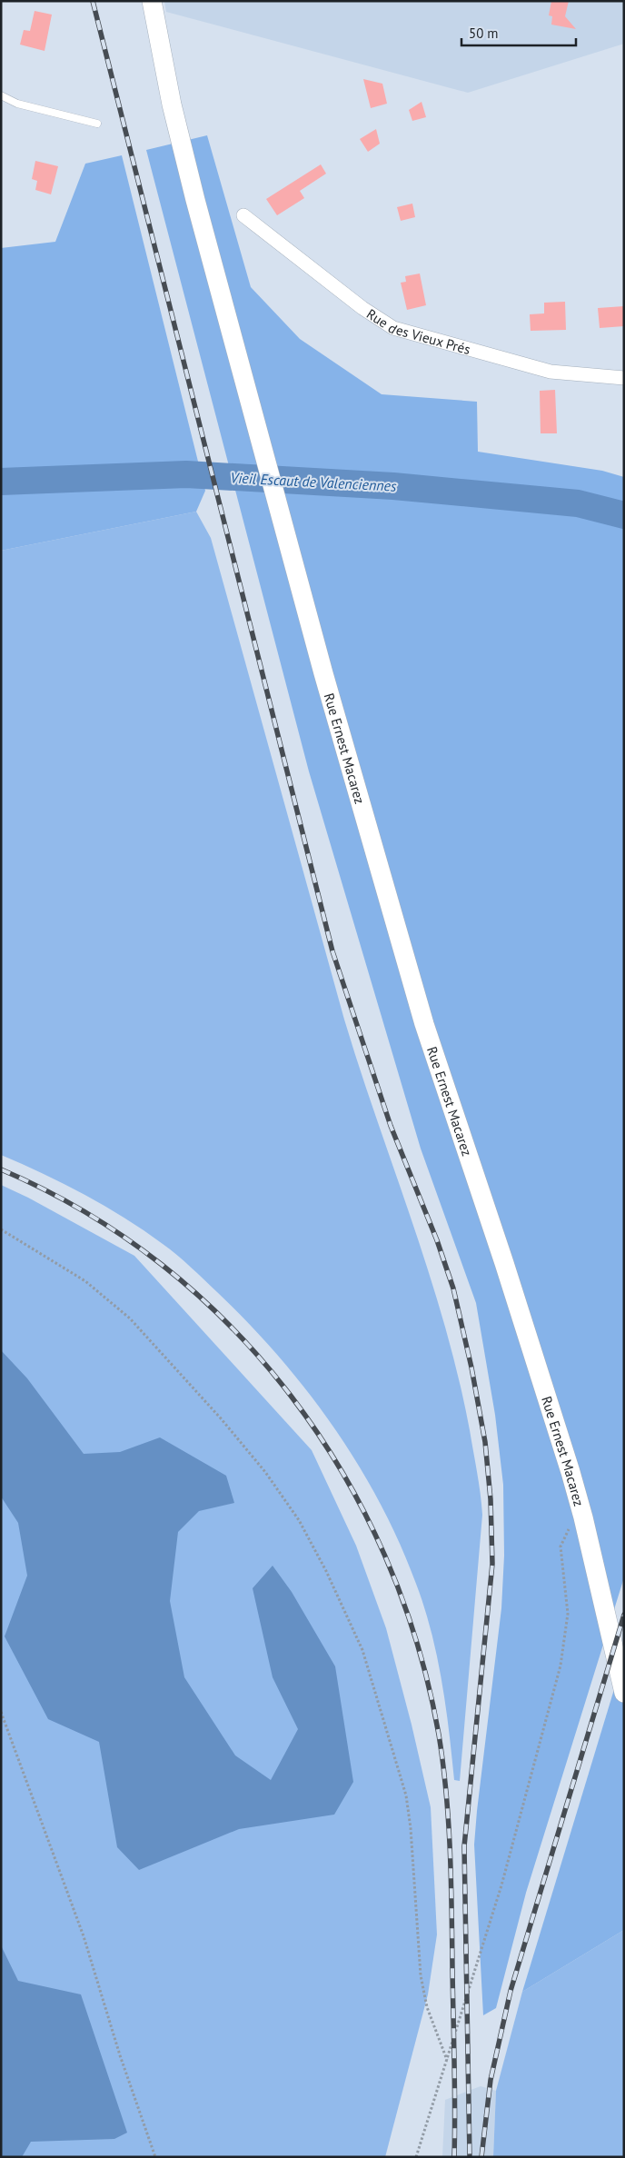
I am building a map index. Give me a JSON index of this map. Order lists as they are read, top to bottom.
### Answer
{
  "streets": {
    "main road": ["Rue Ernest Macarez"],
    "street": ["Rue des Vieux Prés"]
  },
  "water": ["Vieil Escaut de Valenciennes"],
  "scale_bar": "50 m"
}
